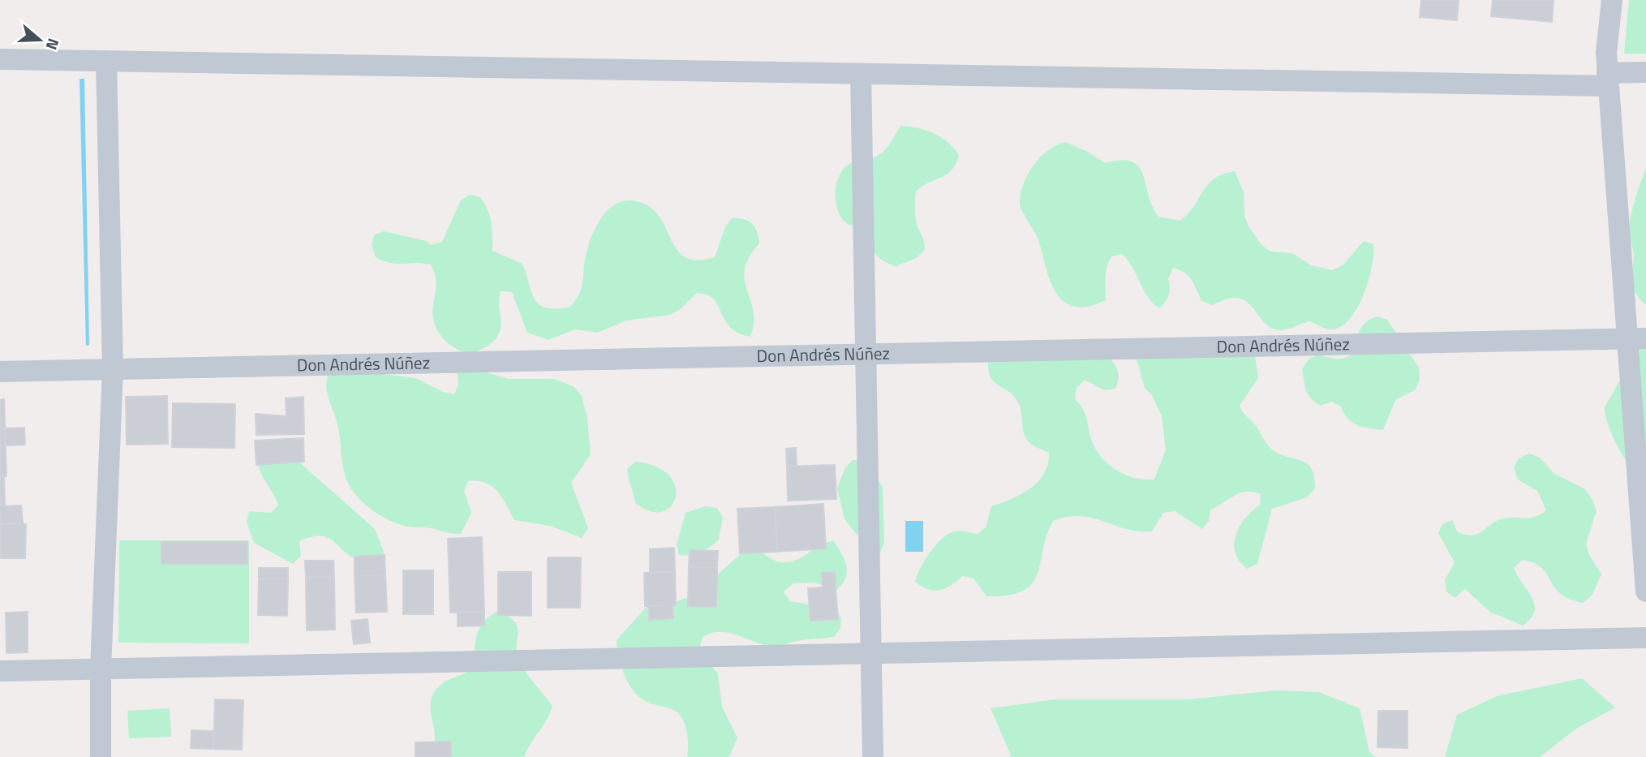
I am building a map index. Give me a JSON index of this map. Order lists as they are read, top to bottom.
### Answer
{
  "streets": {
    "street": ["Don Andrés Núñez"]
  },
  "north": "right"
}
